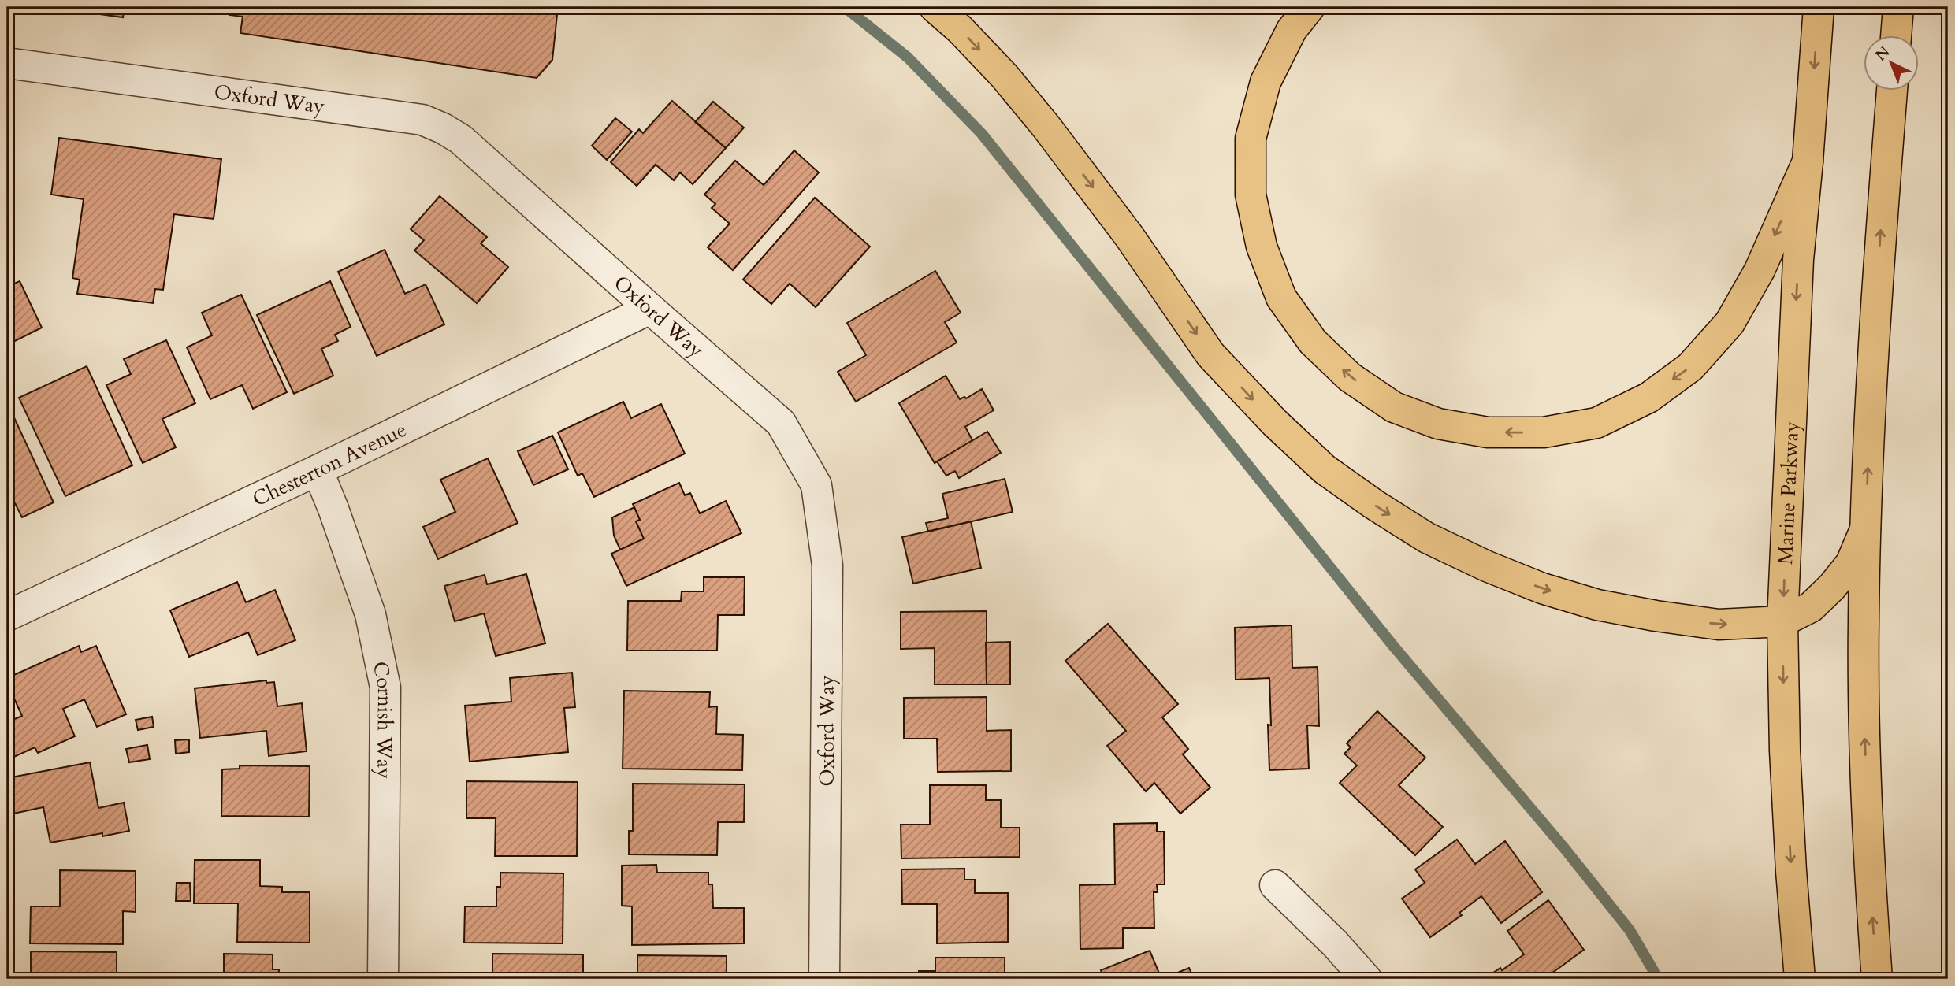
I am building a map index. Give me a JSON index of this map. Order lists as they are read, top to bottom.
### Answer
{
  "streets": {
    "main road": ["Marine Parkway"],
    "street": ["Oxford Way", "Chesterton Avenue", "Cornish Way"]
  },
  "crossings": [
    ["Oxford Way", "Chesterton Avenue"],
    ["Chesterton Avenue", "Cornish Way"]
  ],
  "north": "top left"
}
